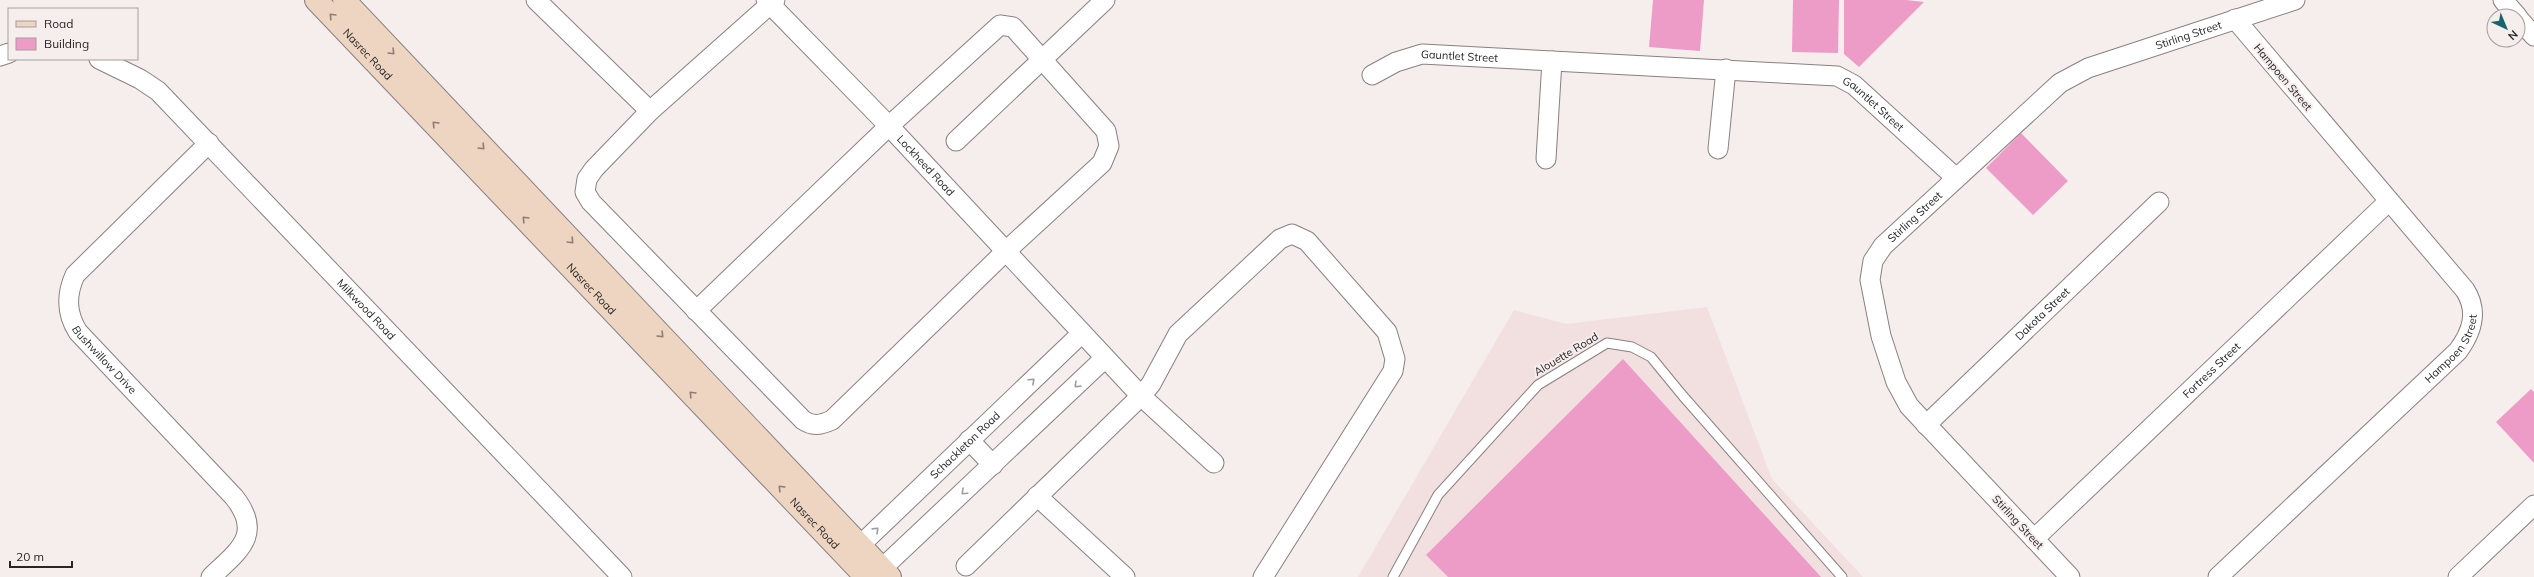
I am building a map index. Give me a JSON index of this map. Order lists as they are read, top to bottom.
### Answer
{
  "streets": {
    "main road": ["Nasrec Road"],
    "street": [
      "Stirling Street",
      "Gauntlet Street",
      "Hampoen Street",
      "Lockheed Road",
      "Milkwood Road",
      "Dakota Street",
      "Bushwillow Drive",
      "Fortress Street",
      "Schackleton Road"
    ],
    "lane": ["Alouette Road"]
  },
  "crossings": [
    ["Stirling Street", "Gauntlet Street"],
    ["Stirling Street", "Hampoen Street"],
    ["Stirling Street", "Dakota Street"],
    ["Stirling Street", "Fortress Street"],
    ["Nasrec Road", "Schackleton Road"],
    ["Hampoen Street", "Fortress Street"],
    ["Lockheed Road", "Schackleton Road"],
    ["Milkwood Road", "Bushwillow Drive"]
  ],
  "legend": ["Road", "Building"],
  "scale_bar": "20 m",
  "north": "bottom right"
}
